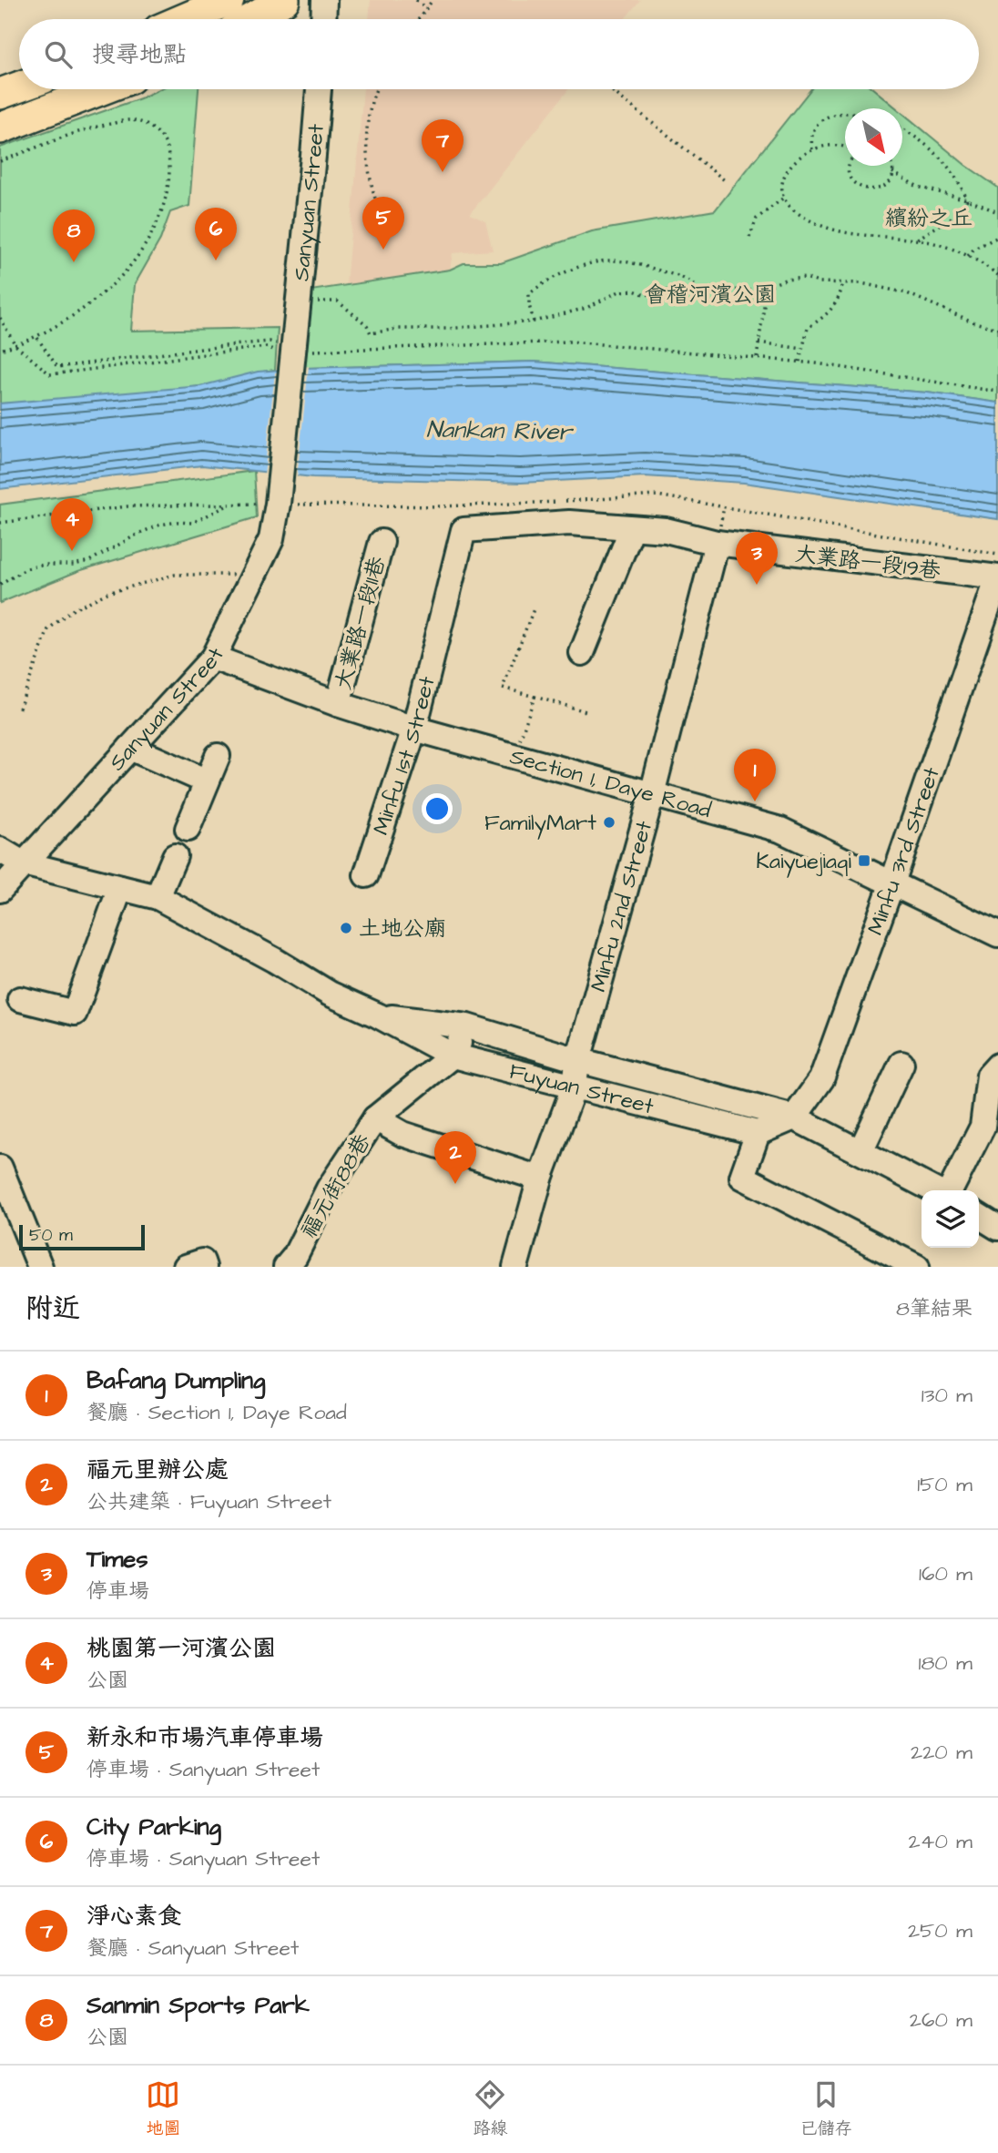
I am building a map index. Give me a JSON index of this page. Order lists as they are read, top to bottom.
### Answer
{
  "streets": {
    "street": [
      "Sanyuan Street",
      "大業路一段19巷",
      "大業路一段11巷",
      "Minfu 1st Street",
      "Section 1, Daye Road",
      "Minfu 3rd Street",
      "Minfu 2nd Street",
      "Fuyuan Street",
      "福元街88巷"
    ]
  },
  "crossings": [
    ["Sanyuan Street", "Section 1, Daye Road"],
    ["Sanyuan Street", "Fuyuan Street"],
    ["大業路一段19巷", "Minfu 1st Street"],
    ["大業路一段19巷", "Minfu 3rd Street"],
    ["大業路一段19巷", "Minfu 2nd Street"],
    ["大業路一段11巷", "Section 1, Daye Road"],
    ["Minfu 1st Street", "Section 1, Daye Road"],
    ["Section 1, Daye Road", "Minfu 3rd Street"],
    ["Section 1, Daye Road", "Minfu 2nd Street"],
    ["Minfu 3rd Street", "Fuyuan Street"],
    ["Minfu 2nd Street", "Fuyuan Street"],
    ["Fuyuan Street", "福元街88巷"]
  ],
  "water": ["Nankan River"],
  "parks": ["繽紛之丘", "會稽河濱公園"],
  "places": {
    "other": ["FamilyMart", "土地公廟"],
    "transit": ["Kaiyuejiaqi"]
  },
  "scale_bar": "50 m",
  "north": "bottom right",
  "page": {
    "search": "搜尋地點",
    "pins": [
      "7",
      "5",
      "6",
      "8",
      "4",
      "3",
      "1",
      "2"
    ],
    "scale": "50 m",
    "heading": ["附近", "8筆結果"],
    "list": [
      {
        "mark": "1",
        "name": "Bafang Dumpling",
        "note": "餐廳 · Section 1, Daye Road",
        "value": "130 m"
      },
      {
        "mark": "2",
        "name": "福元里辦公處",
        "note": "公共建築 · Fuyuan Street",
        "value": "150 m"
      },
      {
        "mark": "3",
        "name": "Times",
        "note": "停車場",
        "value": "160 m"
      },
      {
        "mark": "4",
        "name": "桃園第一河濱公園",
        "note": "公園",
        "value": "180 m"
      },
      {
        "mark": "5",
        "name": "新永和市場汽車停車場",
        "note": "停車場 · Sanyuan Street",
        "value": "220 m"
      },
      {
        "mark": "6",
        "name": "City Parking",
        "note": "停車場 · Sanyuan Street",
        "value": "240 m"
      },
      {
        "mark": "7",
        "name": "淨心素食",
        "note": "餐廳 · Sanyuan Street",
        "value": "250 m"
      },
      {
        "mark": "8",
        "name": "Sanmin Sports Park",
        "note": "公園",
        "value": "260 m"
      }
    ],
    "nav": ["地圖", "路線", "已儲存"]
  }
}
